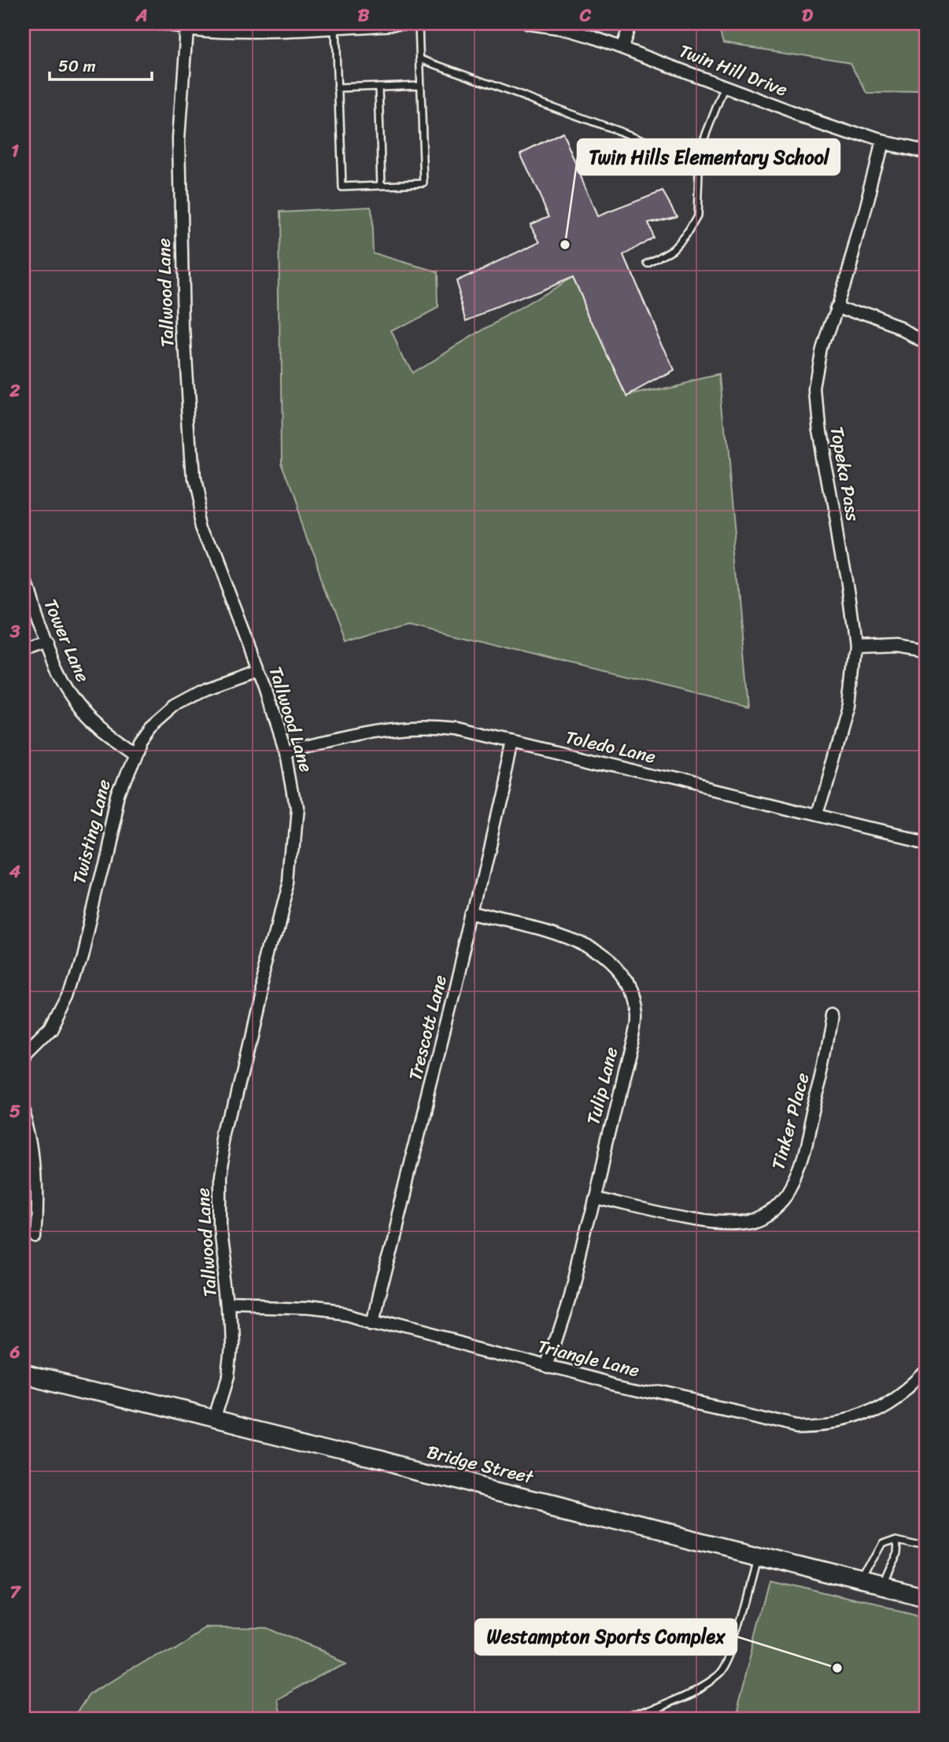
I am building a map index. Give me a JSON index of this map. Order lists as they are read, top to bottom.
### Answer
{
  "streets": {
    "main road": ["Bridge Street"],
    "street": [
      "Twin Hill Drive",
      "Tallwood Lane",
      "Topeka Pass",
      "Tower Lane",
      "Toledo Lane",
      "Twisting Lane",
      "Trescott Lane",
      "Tulip Lane",
      "Tinker Place",
      "Triangle Lane"
    ]
  },
  "crossings": [
    ["Twin Hill Drive", "Topeka Pass"],
    ["Tallwood Lane", "Toledo Lane"],
    ["Tallwood Lane", "Twisting Lane"],
    ["Tallwood Lane", "Triangle Lane"],
    ["Tallwood Lane", "Bridge Street"],
    ["Topeka Pass", "Toledo Lane"],
    ["Tower Lane", "Twisting Lane"],
    ["Toledo Lane", "Trescott Lane"],
    ["Trescott Lane", "Tulip Lane"],
    ["Trescott Lane", "Triangle Lane"],
    ["Tulip Lane", "Tinker Place"],
    ["Tulip Lane", "Triangle Lane"]
  ],
  "places": ["Twin Hills Elementary School", "Westampton Sports Complex"],
  "scale_bar": "50 m",
  "grid": {
    "columns": [
      "A",
      "B",
      "C",
      "D"
    ],
    "rows": [
      "1",
      "2",
      "3",
      "4",
      "5",
      "6",
      "7"
    ]
  }
}
